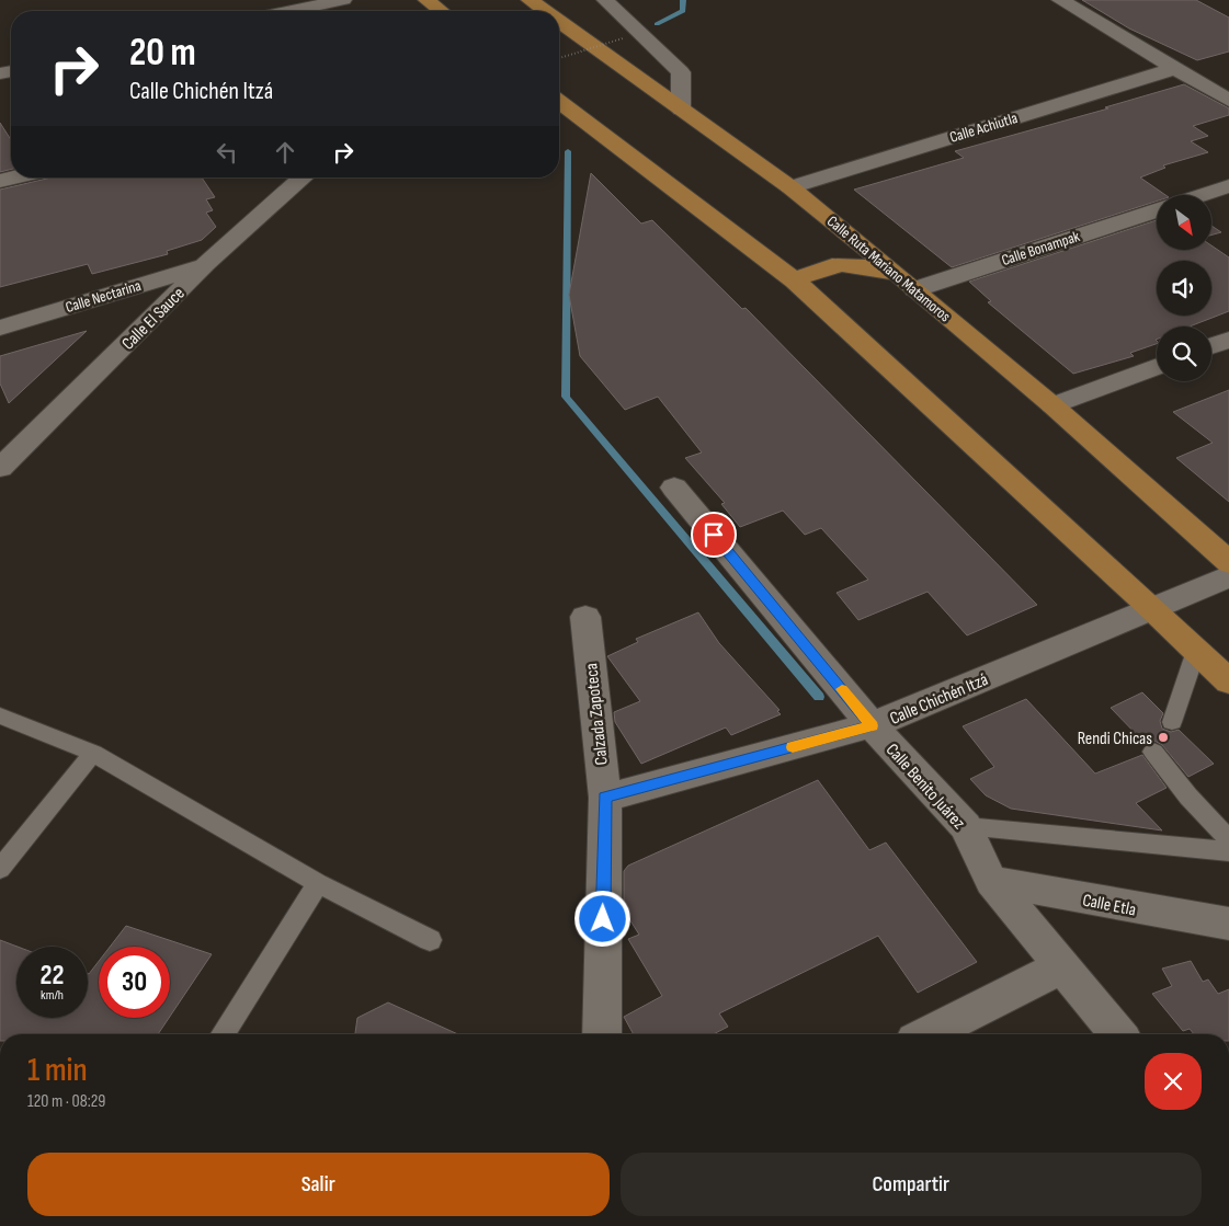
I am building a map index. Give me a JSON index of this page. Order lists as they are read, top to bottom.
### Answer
{
  "streets": {
    "main road": ["Calle Ruta Mariano Matamoros"],
    "street": [
      "Calle Achiutla",
      "Calle Bonampak",
      "Calle Nectarina",
      "Calle El Sauce",
      "Calle Chichén Itzá",
      "Calzada Zapoteca",
      "Calle Benito Juárez",
      "Calle Etla"
    ]
  },
  "crossings": [
    ["Calle Achiutla", "Calle Ruta Mariano Matamoros"],
    ["Calle Bonampak", "Calle Ruta Mariano Matamoros"],
    ["Calle Nectarina", "Calle El Sauce"],
    ["Calle Chichén Itzá", "Calzada Zapoteca"],
    ["Calle Chichén Itzá", "Calle Benito Juárez"],
    ["Calle Benito Juárez", "Calle Etla"]
  ],
  "places": ["Rendi Chicas"],
  "north": "bottom right",
  "page": {
    "turn": ["20 m", "Calle Chichén Itzá"],
    "speed": "22 km/h",
    "limit": "30",
    "heading": ["1 min", "120 m · 08:29"],
    "buttons": ["Salir", "Compartir"]
  }
}
